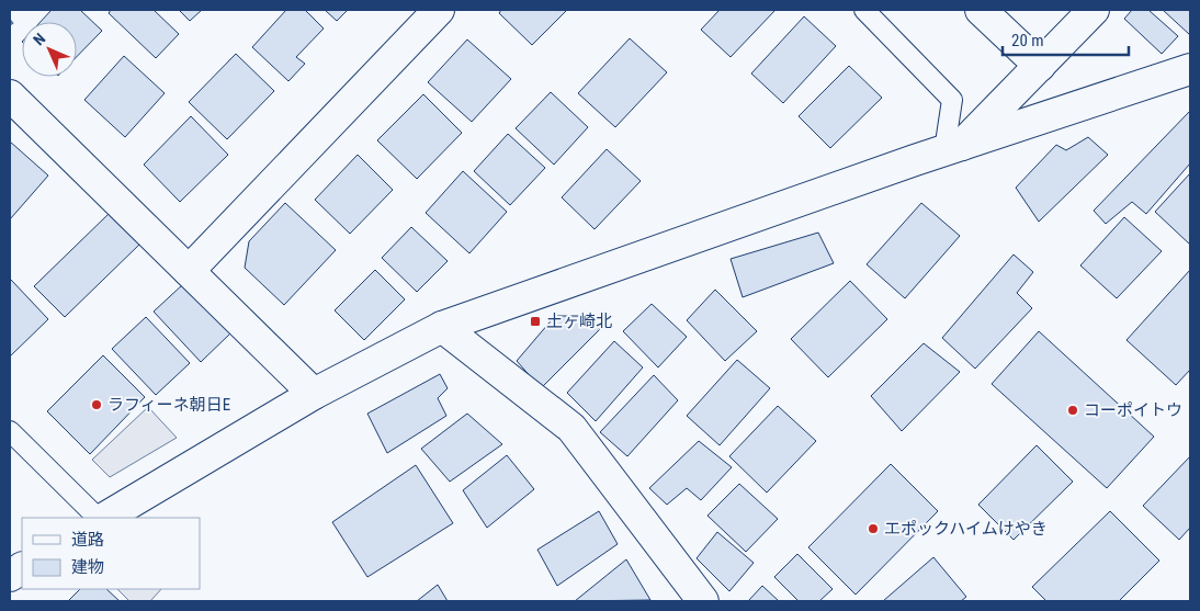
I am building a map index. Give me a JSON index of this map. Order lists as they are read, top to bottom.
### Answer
{
  "places": {
    "transit": ["土ヶ崎北"],
    "other": ["ラフィーネ朝日E", "コーポイトウ", "エポックハイムけやき"]
  },
  "legend": ["道路", "建物"],
  "scale_bar": "20 m",
  "north": "top left"
}
